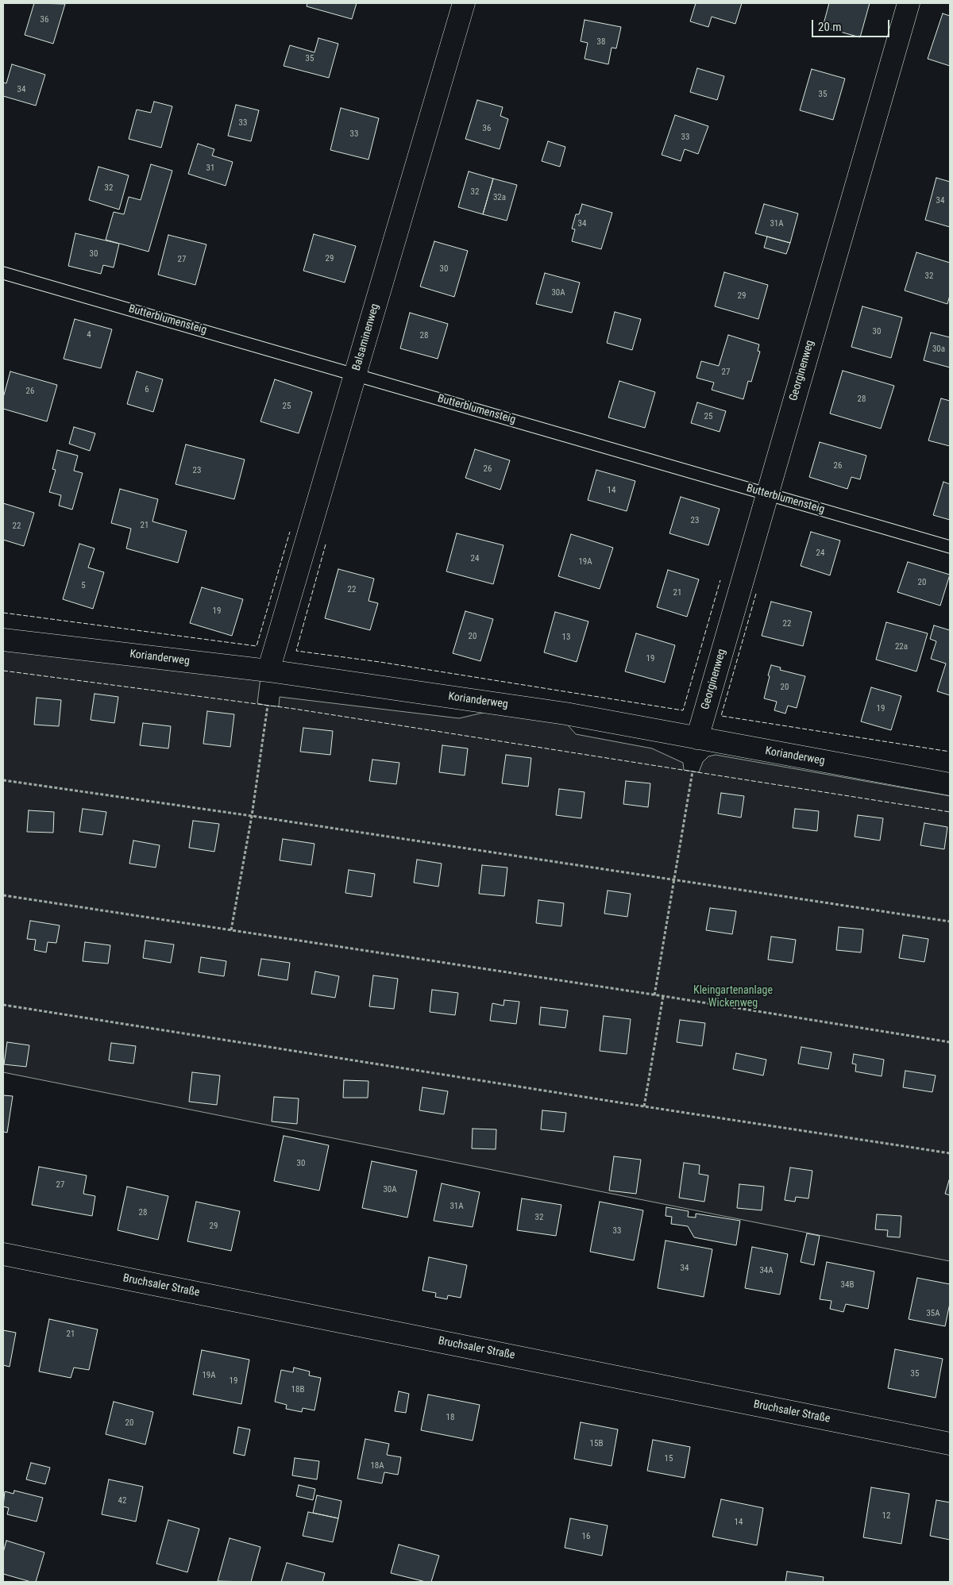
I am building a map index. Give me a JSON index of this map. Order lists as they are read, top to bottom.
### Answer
{
  "streets": {
    "street": [
      "Balsaminenweg",
      "Georginenweg",
      "Korianderweg",
      "Bruchsaler Straße"
    ],
    "lane": ["Butterblumensteig"]
  },
  "crossings": [
    ["Butterblumensteig", "Balsaminenweg"],
    ["Butterblumensteig", "Georginenweg"],
    ["Balsaminenweg", "Korianderweg"],
    ["Georginenweg", "Korianderweg"]
  ],
  "parks": ["Kleingartenanlage Wickenweg"],
  "house_numbers": [
    "36",
    "38",
    "35",
    "34",
    "35",
    "33",
    "36",
    "33",
    "33",
    "31",
    "32",
    "32",
    "32a",
    "34",
    "34",
    "31A",
    "30",
    "29",
    "27",
    "30",
    "32",
    "30A",
    "29",
    "30",
    "4",
    "28",
    "30a",
    "27",
    "6",
    "26",
    "28",
    "25",
    "25",
    "26",
    "26",
    "23",
    "14",
    "23",
    "21",
    "22",
    "24",
    "24",
    "19A",
    "20",
    "5",
    "22",
    "21",
    "19",
    "22",
    "20",
    "13",
    "22a",
    "19",
    "20",
    "19",
    "30",
    "27",
    "30A",
    "31A",
    "28",
    "32",
    "29",
    "33",
    "34",
    "34A",
    "34B",
    "35A",
    "21",
    "35",
    "19A",
    "19",
    "18B",
    "18",
    "20",
    "15B",
    "15",
    "18A",
    "42",
    "12",
    "14",
    "16"
  ],
  "scale_bar": "20 m"
}
